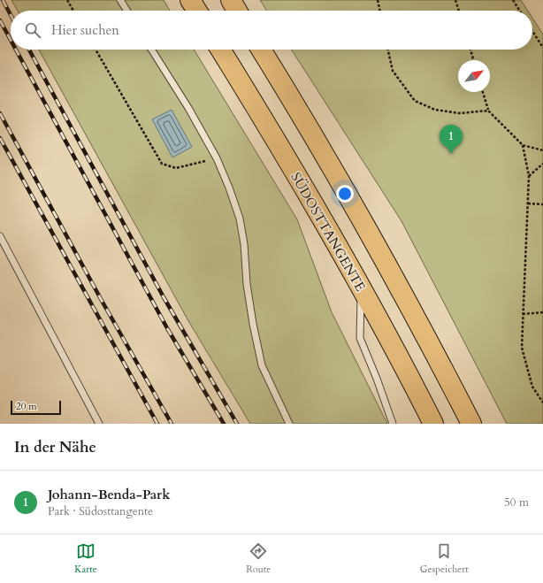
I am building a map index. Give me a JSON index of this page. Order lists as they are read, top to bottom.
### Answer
{
  "streets": {
    "highway": ["SÜDOSTTANGENTE"]
  },
  "scale_bar": "20 m",
  "north": "top right",
  "page": {
    "search": "Hier suchen",
    "pins": "1",
    "scale": "20 m",
    "heading": "In der Nähe",
    "list": [
      {
        "mark": "1",
        "name": "Johann-Benda-Park",
        "note": "Park · Südosttangente",
        "value": "50 m"
      }
    ],
    "nav": ["Karte", "Route", "Gespeichert"]
  }
}
